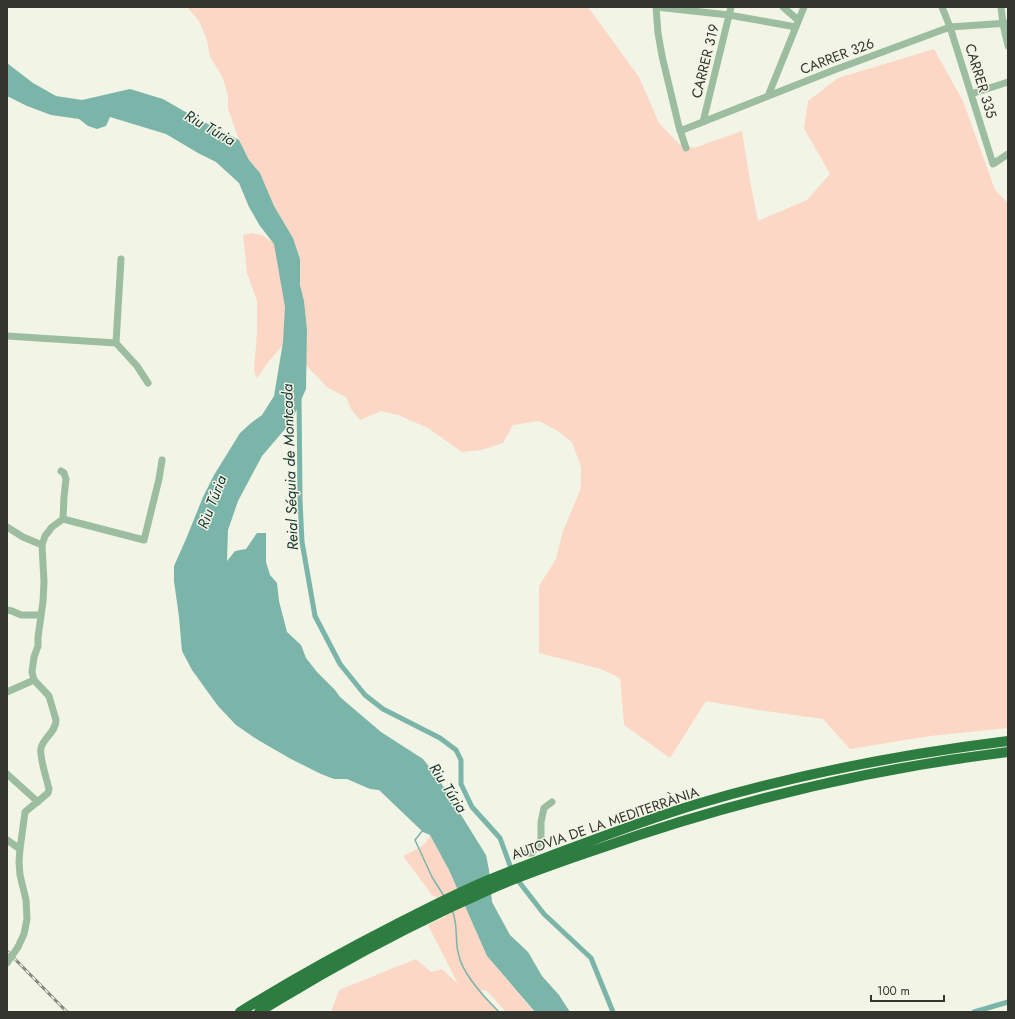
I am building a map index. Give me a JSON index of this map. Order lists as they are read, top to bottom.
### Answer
{
  "streets": {
    "highway": ["AUTOVIA DE LA MEDITERRÀNIA"],
    "street": ["CARRER 326", "CARRER 319", "CARRER 335"]
  },
  "crossings": [
    ["CARRER 326", "CARRER 319"],
    ["CARRER 326", "CARRER 335"]
  ],
  "water": ["Riu Túria", "Reial Séquia de Montcada"],
  "scale_bar": "100 m"
}
